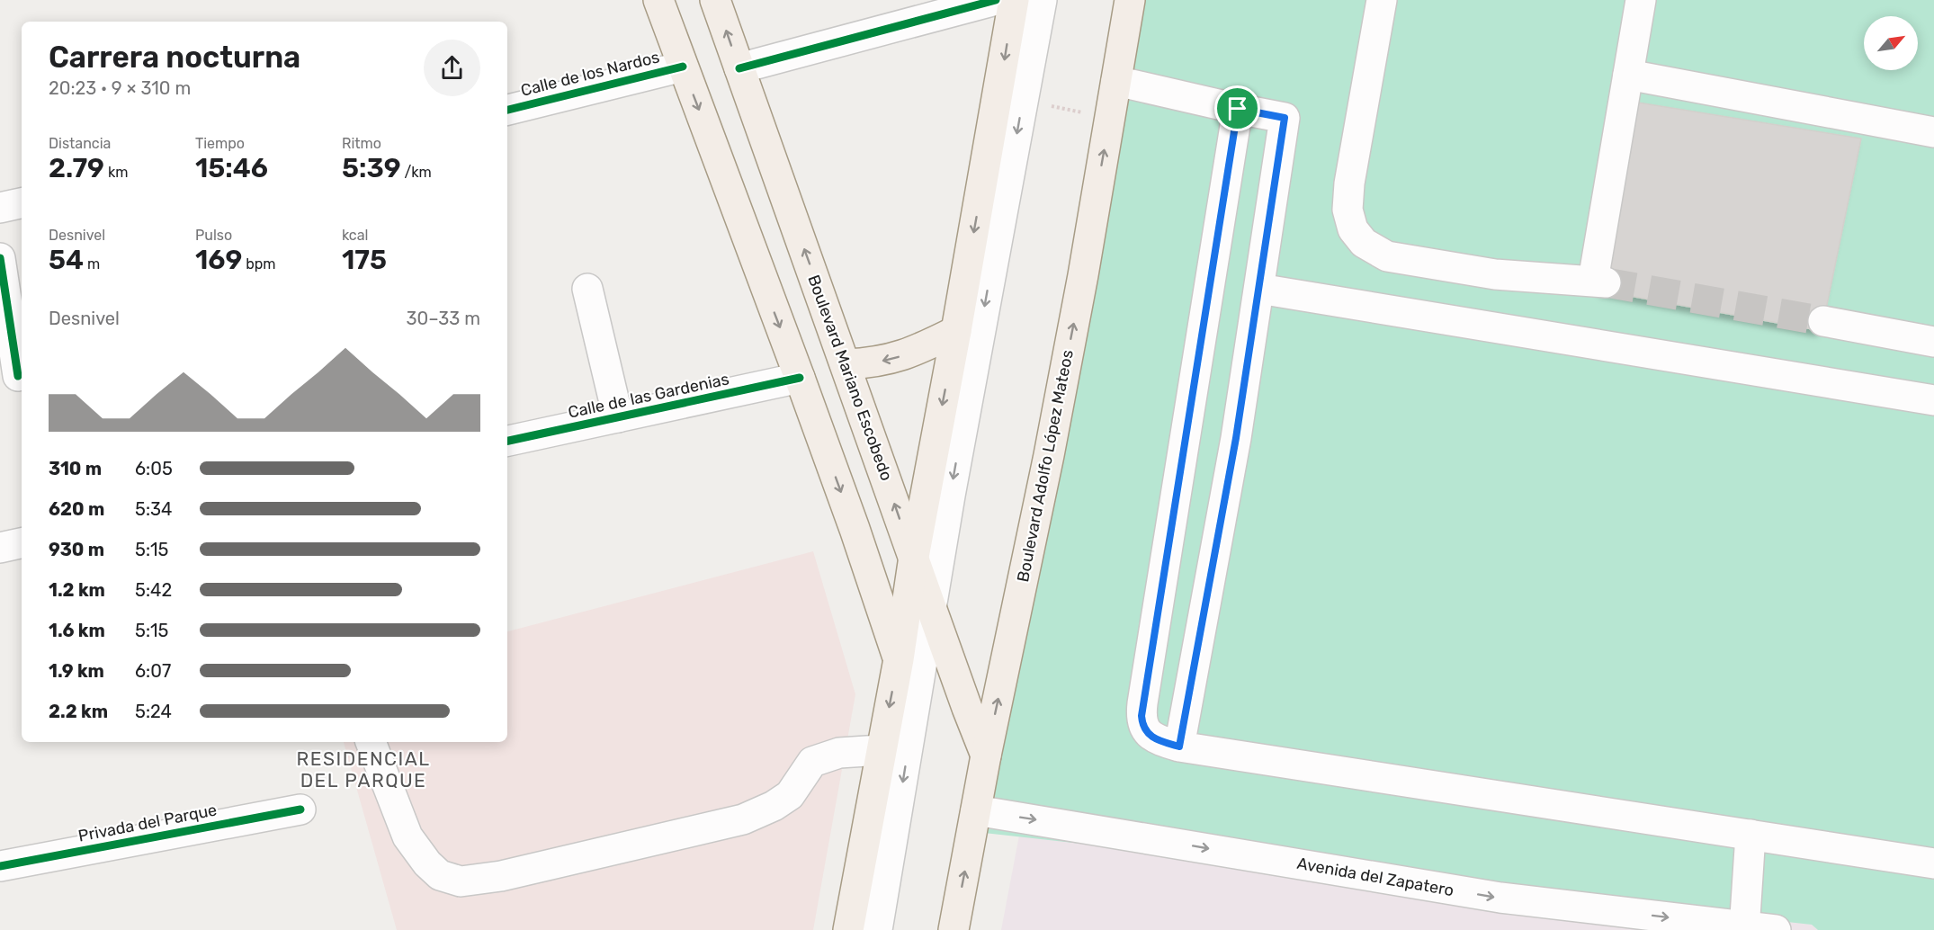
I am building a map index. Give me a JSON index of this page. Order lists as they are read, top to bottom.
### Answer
{
  "streets": {
    "main road": ["Boulevard Mariano Escobedo", "Boulevard Adolfo López Mateos"],
    "street": [
      "Calle de los Nardos",
      "Calle de las Gardenias",
      "Privada del Parque",
      "Avenida del Zapatero"
    ]
  },
  "crossings": [
    ["Boulevard Mariano Escobedo", "Boulevard Adolfo López Mateos"],
    ["Boulevard Adolfo López Mateos", "Avenida del Zapatero"]
  ],
  "districts": ["RESIDENCIAL DEL PARQUE"],
  "north": "top right",
  "page": {
    "heading": ["Carrera nocturna", "20:23 · 9 × 310 m"],
    "stats": [
      ["Distancia", "2.79 km"],
      ["Tiempo", "15:46"],
      ["Ritmo", "5:39 /km"],
      ["Desnivel", "54 m"],
      ["Pulso", "169 bpm"],
      ["kcal", "175"]
    ],
    "chart": ["Desnivel", "30–33 m"],
    "list": [
      {
        "name": "310 m",
        "note": "6:05"
      },
      {
        "name": "620 m",
        "note": "5:34"
      },
      {
        "name": "930 m",
        "note": "5:15"
      },
      {
        "name": "1.2 km",
        "note": "5:42"
      },
      {
        "name": "1.6 km",
        "note": "5:15"
      },
      {
        "name": "1.9 km",
        "note": "6:07"
      },
      {
        "name": "2.2 km",
        "note": "5:24"
      }
    ]
  }
}
